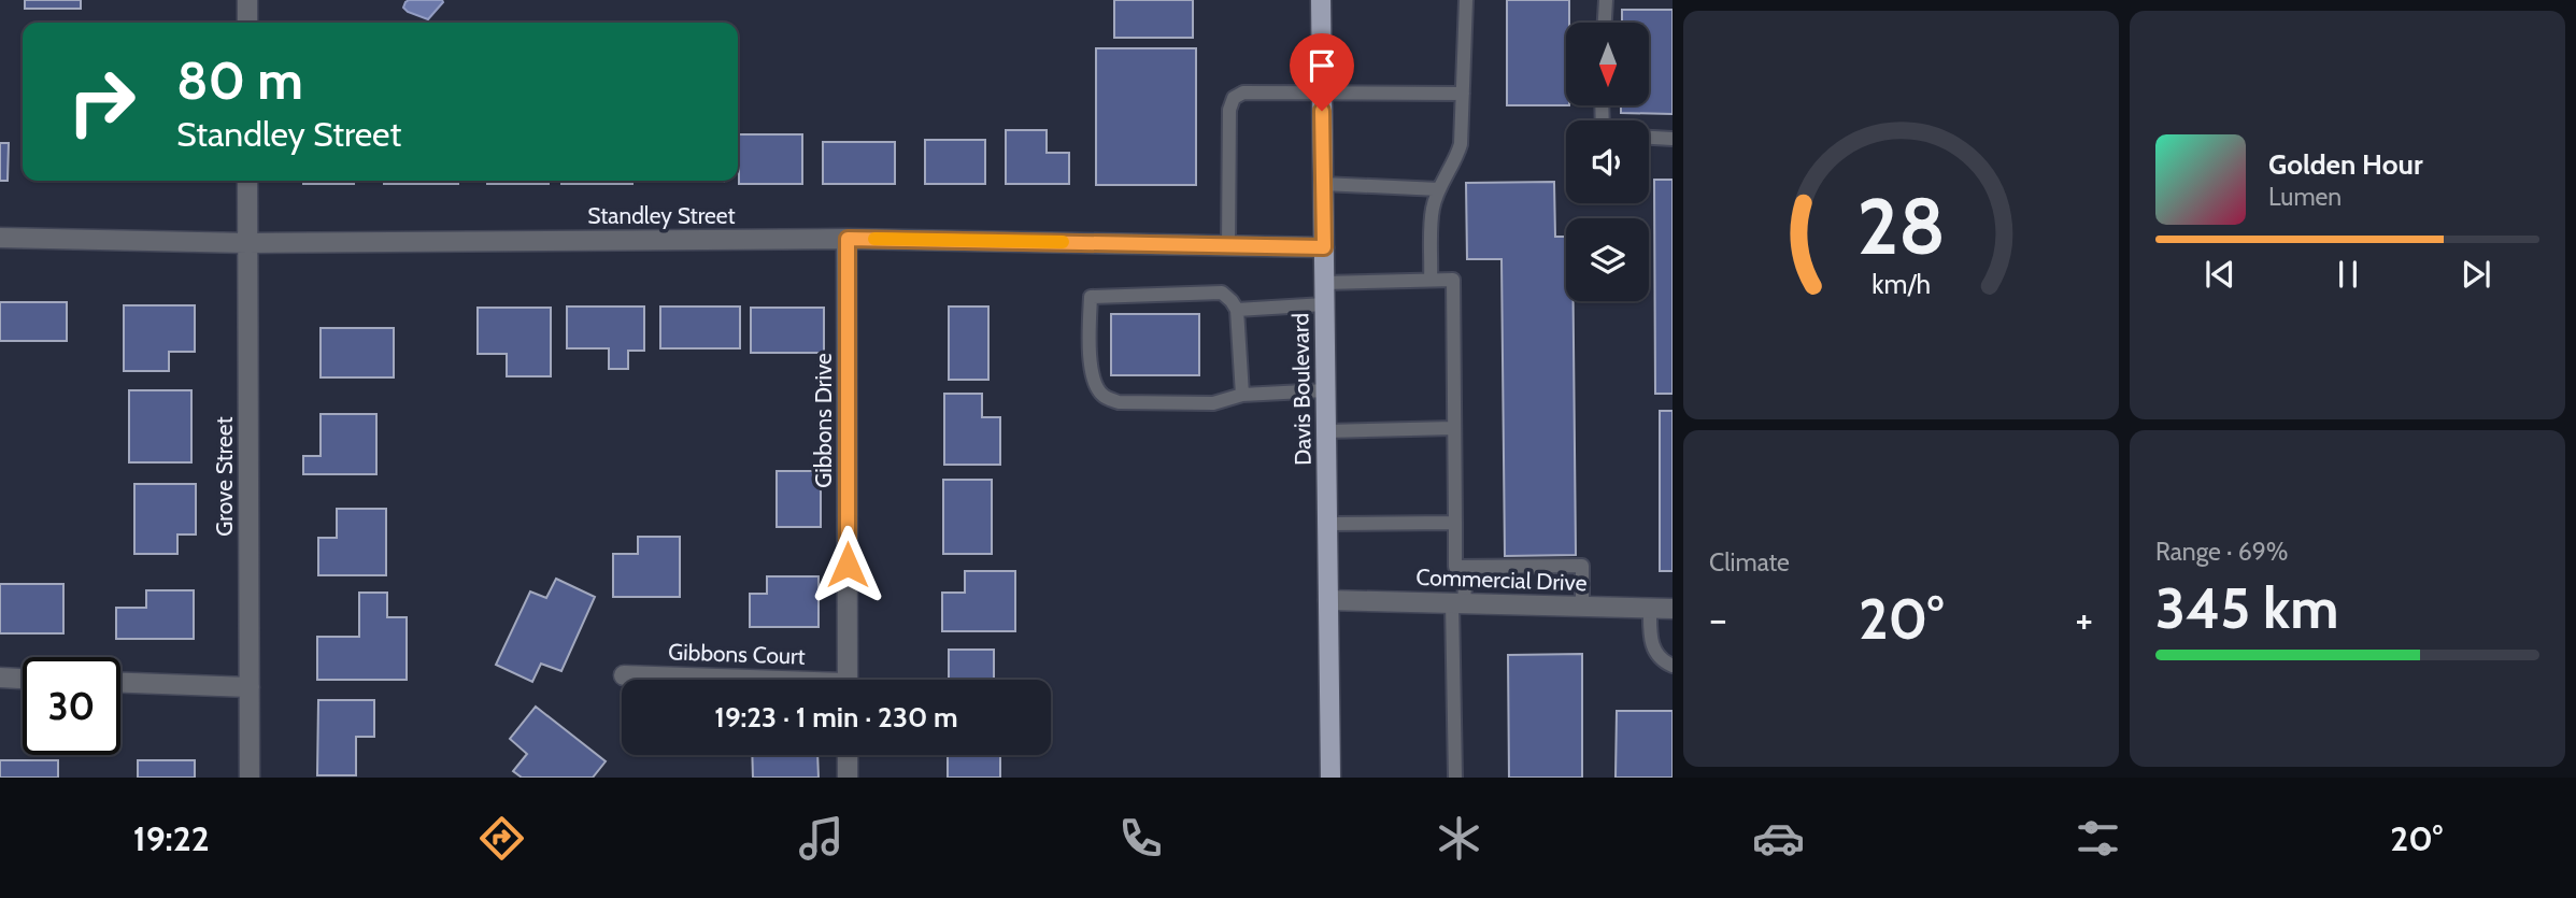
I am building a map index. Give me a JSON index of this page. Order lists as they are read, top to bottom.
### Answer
{
  "streets": {
    "main road": ["Davis Boulevard"],
    "street": [
      "Standley Street",
      "Gibbons Drive",
      "Grove Street",
      "Commercial Drive",
      "Gibbons Court"
    ]
  },
  "crossings": [
    ["Standley Street", "Davis Boulevard"],
    ["Standley Street", "Gibbons Drive"],
    ["Standley Street", "Grove Street"],
    ["Davis Boulevard", "Commercial Drive"]
  ],
  "north": "bottom",
  "page": {
    "turn": ["80 m", "Standley Street"],
    "song": ["Golden Hour", "Lumen"],
    "tile": [
      "Climate",
      ["Range · 69%", "345 km"]
    ],
    "heat": ["−", "20°", "+"],
    "limit": "30",
    "trip": "19:23 · 1 min · 230 m",
    "tabs": ["19:22", "20°"],
    "gauge": ["28", "km/h"]
  }
}
